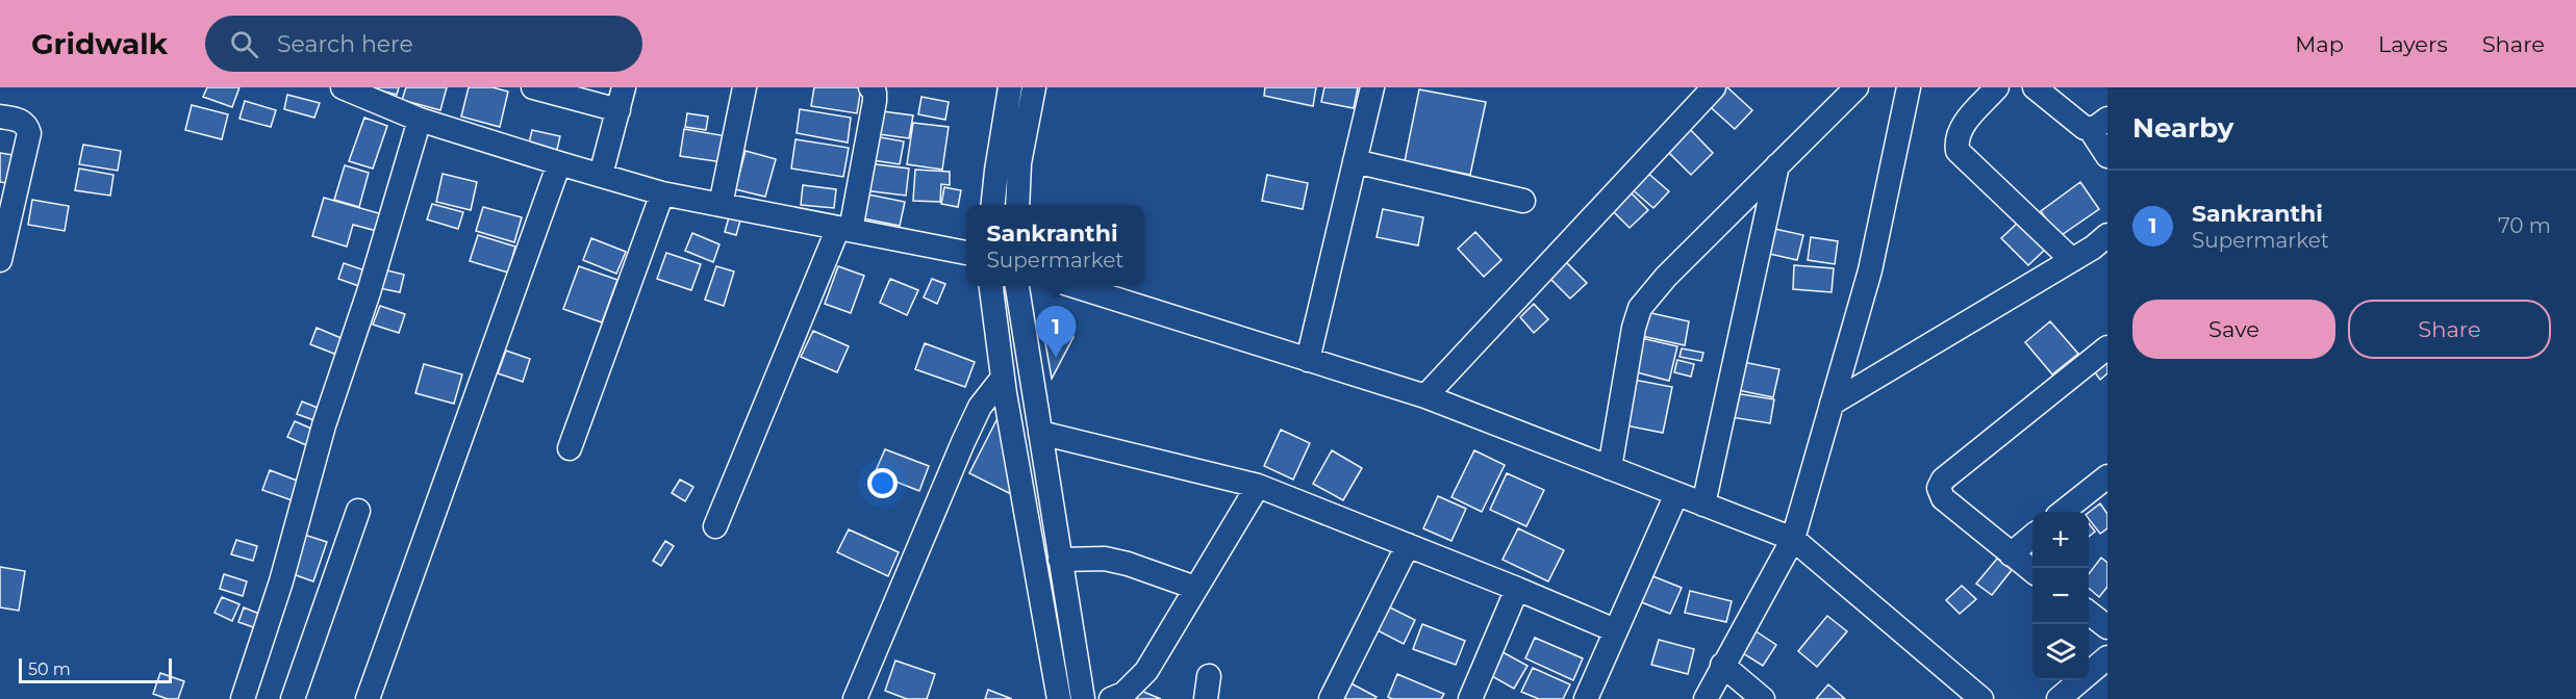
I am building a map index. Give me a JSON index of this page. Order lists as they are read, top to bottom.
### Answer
{
  "scale_bar": "50 m",
  "page": {
    "header": "Gridwalk",
    "search": "Search here",
    "nav": ["Map", "Layers", "Share"],
    "heading": "Nearby",
    "list": [
      {
        "mark": "1",
        "name": "Sankranthi",
        "note": "Supermarket",
        "value": "70 m"
      }
    ],
    "popup": ["Sankranthi", "Supermarket"],
    "buttons": ["Save", "Share"],
    "pins": "1",
    "map_buttons": ["+", "−"],
    "scale": "50 m"
  }
}
